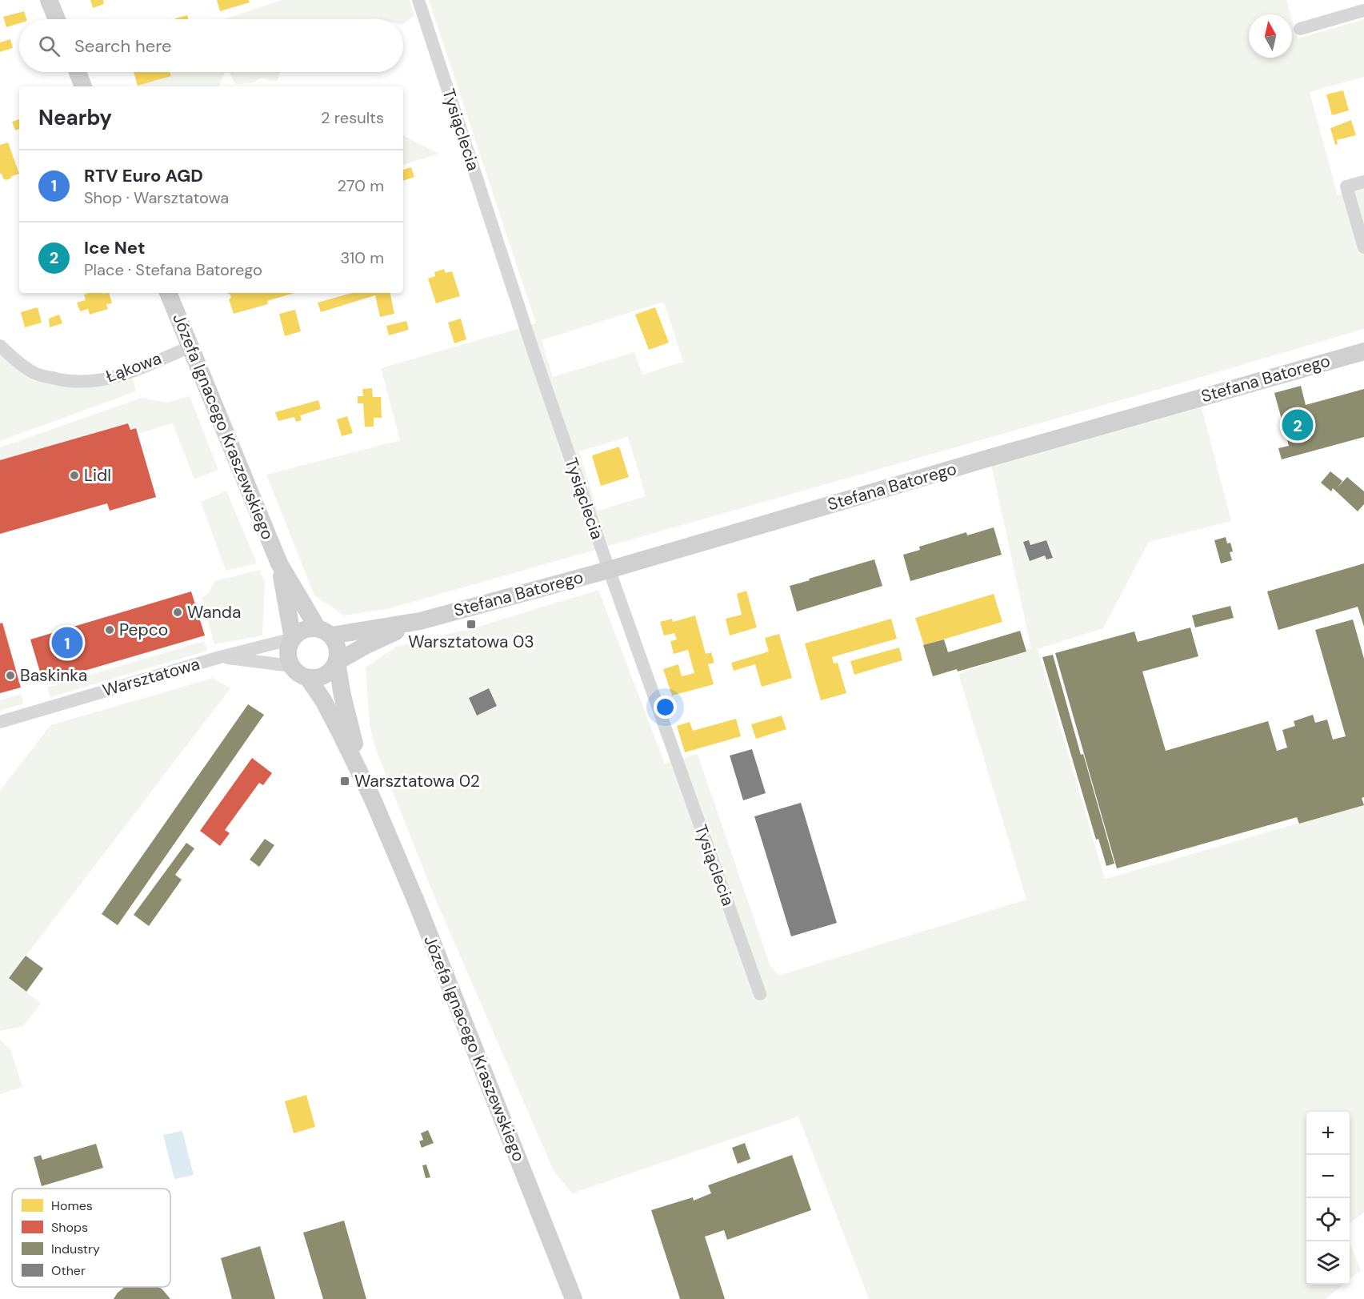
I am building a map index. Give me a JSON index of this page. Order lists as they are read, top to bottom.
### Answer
{
  "streets": {
    "street": [
      "Tysiąclecia",
      "Łąkowa",
      "Stefana Batorego",
      "Józefa Ignacego Kraszewskiego",
      "Warsztatowa"
    ]
  },
  "crossings": [
    ["Tysiąclecia", "Stefana Batorego"],
    ["Łąkowa", "Józefa Ignacego Kraszewskiego"],
    ["Stefana Batorego", "Józefa Ignacego Kraszewskiego"],
    ["Stefana Batorego", "Warsztatowa"],
    ["Józefa Ignacego Kraszewskiego", "Warsztatowa"]
  ],
  "places": {
    "other": [
      "Lidl",
      "Wanda",
      "Pepco",
      "Baskinka"
    ],
    "transit": ["Warsztatowa 03", "Warsztatowa 02"]
  },
  "legend": [
    "Homes",
    "Shops",
    "Industry",
    "Other"
  ],
  "north": "top",
  "page": {
    "search": "Search here",
    "heading": ["Nearby", "2 results"],
    "list": [
      {
        "mark": "1",
        "name": "RTV Euro AGD",
        "note": "Shop · Warsztatowa",
        "value": "270 m"
      },
      {
        "mark": "2",
        "name": "Ice Net",
        "note": "Place · Stefana Batorego",
        "value": "310 m"
      }
    ],
    "pins": ["2", "1"],
    "map_buttons": ["+", "−"]
  }
}
